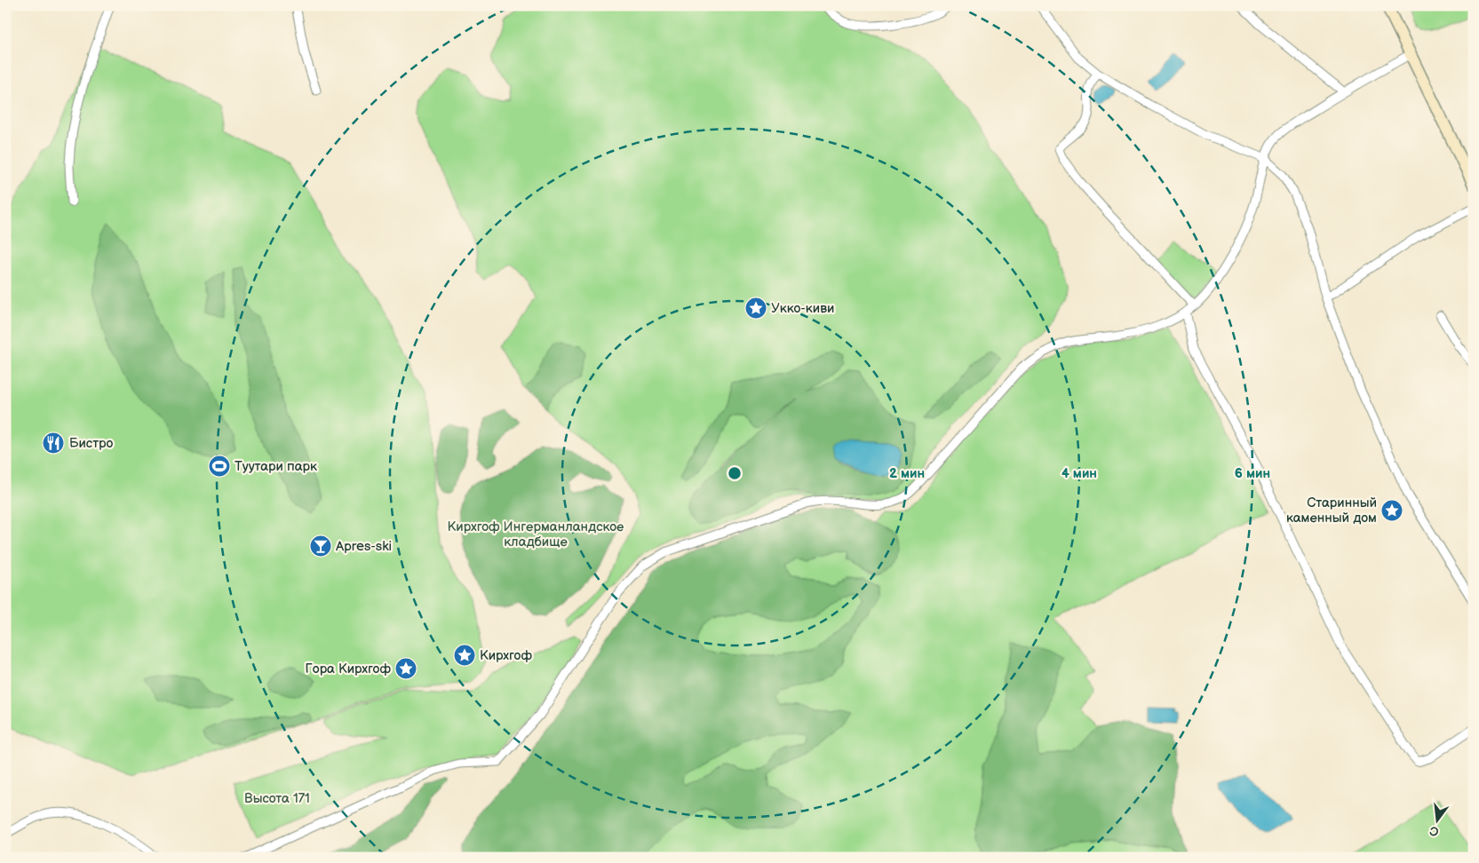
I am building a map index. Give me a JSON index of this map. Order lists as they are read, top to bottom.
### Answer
{
  "parks": ["Кирхгоф Ингерманландское кладбище", "Высота 171"],
  "places": {
    "place": [
      "Укко-киви",
      "Старинный каменный дом",
      "Кирхгоф",
      "Гора Кирхгоф"
    ],
    "restaurant": ["Бистро"],
    "sports": ["Туутари парк"],
    "bar": ["Apres-ski"]
  },
  "north": "bottom",
  "rings": ["2 мин", "4 мин", "6 мин"]
}
